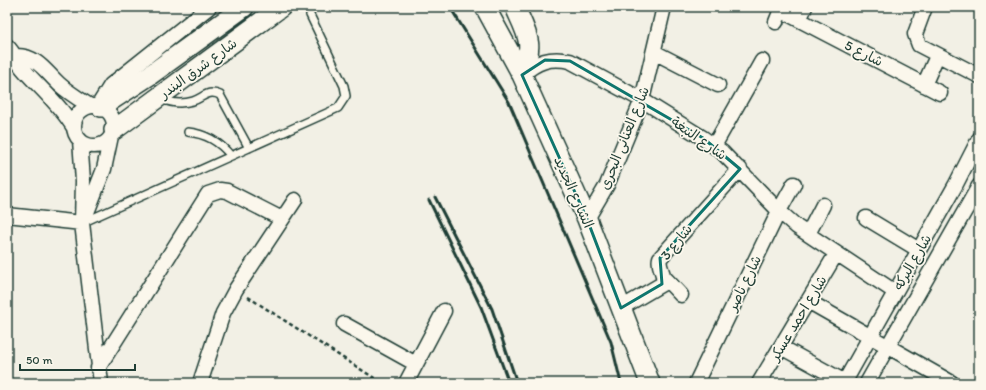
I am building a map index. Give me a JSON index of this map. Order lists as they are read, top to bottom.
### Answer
{
  "streets": {
    "street": [
      "شارع 5",
      "شارع شرق البندر",
      "شارع العنانى البحرى",
      "شارع النبغة",
      "الشارع الجديد",
      "شارع 3",
      "شارع البركه",
      "شارع ناصر",
      "شارع احمد عسكر"
    ]
  },
  "crossings": [
    ["شارع العنانى البحرى", "شارع النبغة"],
    ["شارع العنانى البحرى", "الشارع الجديد"],
    ["شارع النبغة", "الشارع الجديد"],
    ["شارع النبغة", "شارع 3"],
    ["شارع النبغة", "شارع البركه"],
    ["شارع النبغة", "شارع ناصر"],
    ["شارع النبغة", "شارع احمد عسكر"],
    ["الشارع الجديد", "شارع 3"]
  ],
  "scale_bar": "50 m"
}
